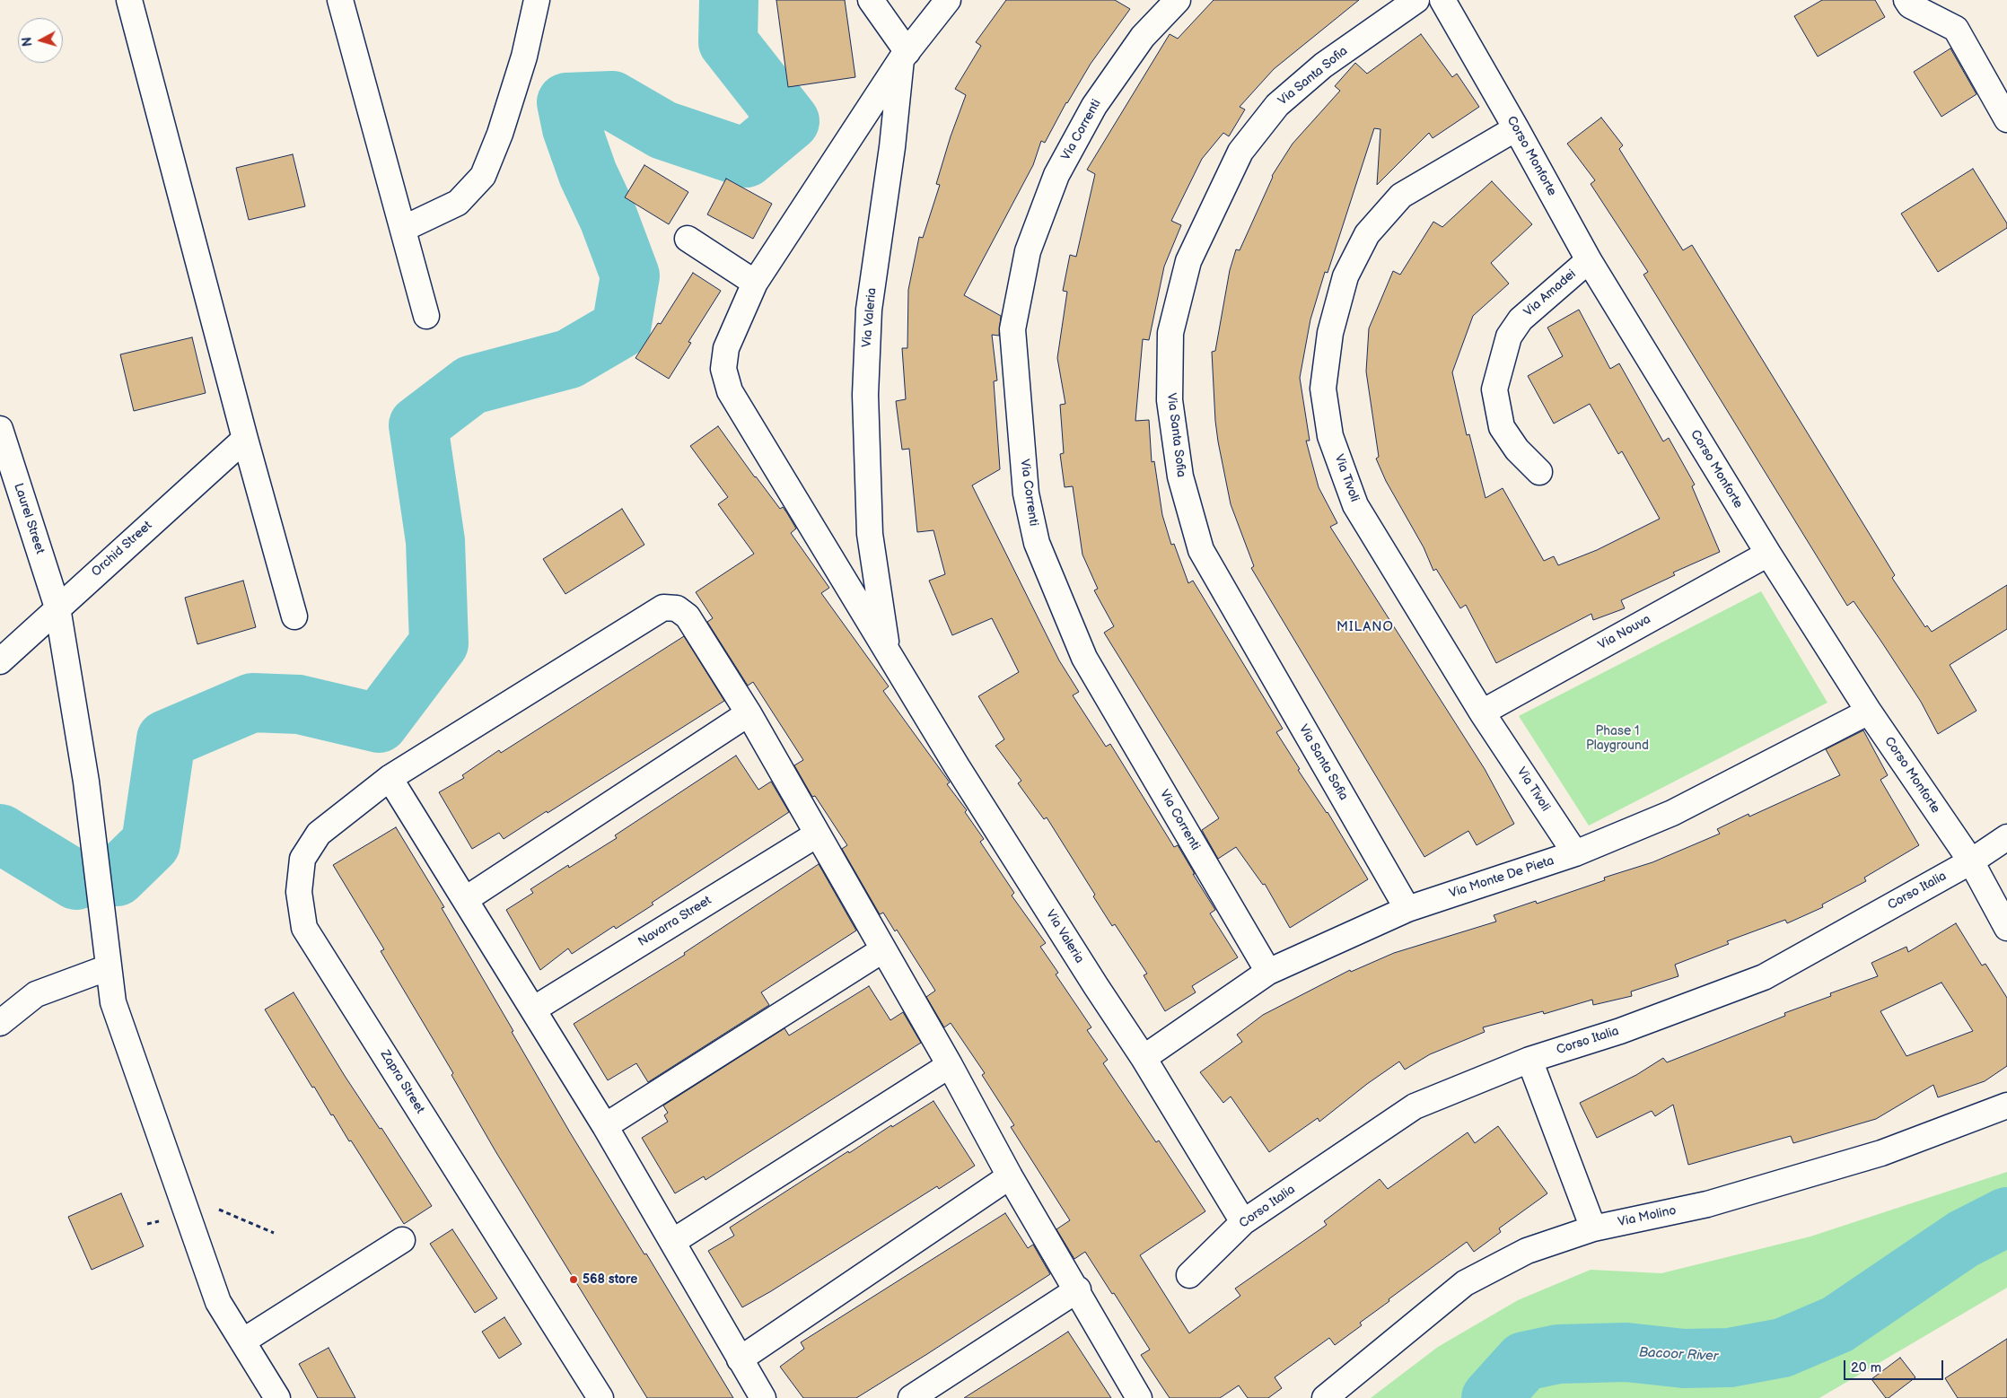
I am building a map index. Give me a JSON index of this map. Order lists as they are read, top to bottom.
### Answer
{
  "streets": {
    "street": [
      "Via Santa Sofia",
      "Via Correnti",
      "Corso Monforte",
      "Via Amadei",
      "Via Valeria",
      "Via Tivoli",
      "Laurel Street",
      "Orchid Street",
      "Via Nouva",
      "Via Monte De Pieta",
      "Corso Italia",
      "Navarra Street",
      "Zapra Street",
      "Via Molino"
    ]
  },
  "crossings": [
    ["Via Santa Sofia", "Via Monte De Pieta"],
    ["Via Correnti", "Via Monte De Pieta"],
    ["Corso Monforte", "Via Amadei"],
    ["Corso Monforte", "Via Tivoli"],
    ["Corso Monforte", "Via Nouva"],
    ["Corso Monforte", "Via Monte De Pieta"],
    ["Corso Monforte", "Corso Italia"],
    ["Via Valeria", "Via Monte De Pieta"],
    ["Via Valeria", "Corso Italia"],
    ["Via Tivoli", "Via Nouva"],
    ["Via Tivoli", "Via Monte De Pieta"],
    ["Laurel Street", "Orchid Street"],
    ["Navarra Street", "Zapra Street"]
  ],
  "districts": ["MILANO"],
  "water": ["Bacoor River"],
  "parks": ["Phase 1 Playground"],
  "places": ["568 store"],
  "scale_bar": "20 m",
  "north": "left"
}
